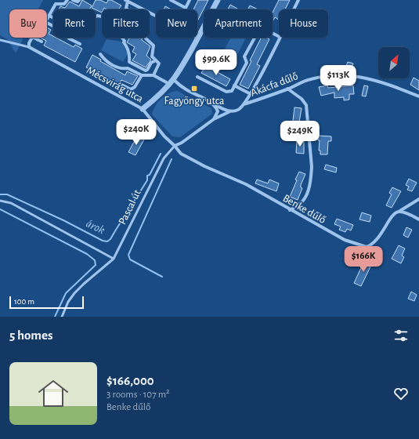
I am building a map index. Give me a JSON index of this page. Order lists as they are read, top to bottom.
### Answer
{
  "streets": {
    "street": ["Mécsvirág utca", "Akácfa dűlő", "Benke dűlő"],
    "lane": ["Pascal út"]
  },
  "crossings": [
    ["Mécsvirág utca", "Pascal út"],
    ["Mécsvirág utca", "Benke dűlő"],
    ["Pascal út", "Benke dűlő"]
  ],
  "water": ["árok"],
  "places": {
    "transit": ["Fagyöngy utca"]
  },
  "scale_bar": "100 m",
  "north": "top right",
  "page": {
    "chip": [
      "Buy",
      "Rent",
      "Filters",
      "New",
      "Apartment",
      "House"
    ],
    "price": [
      "$99.6K",
      "$113K",
      "$240K",
      "$249K",
      "$166K"
    ],
    "scale": "100 m",
    "heading": "5 homes",
    "list": [
      {
        "name": "$166,000",
        "note": "3 rooms · 107 m² · Benke dűlő"
      }
    ]
  }
}
